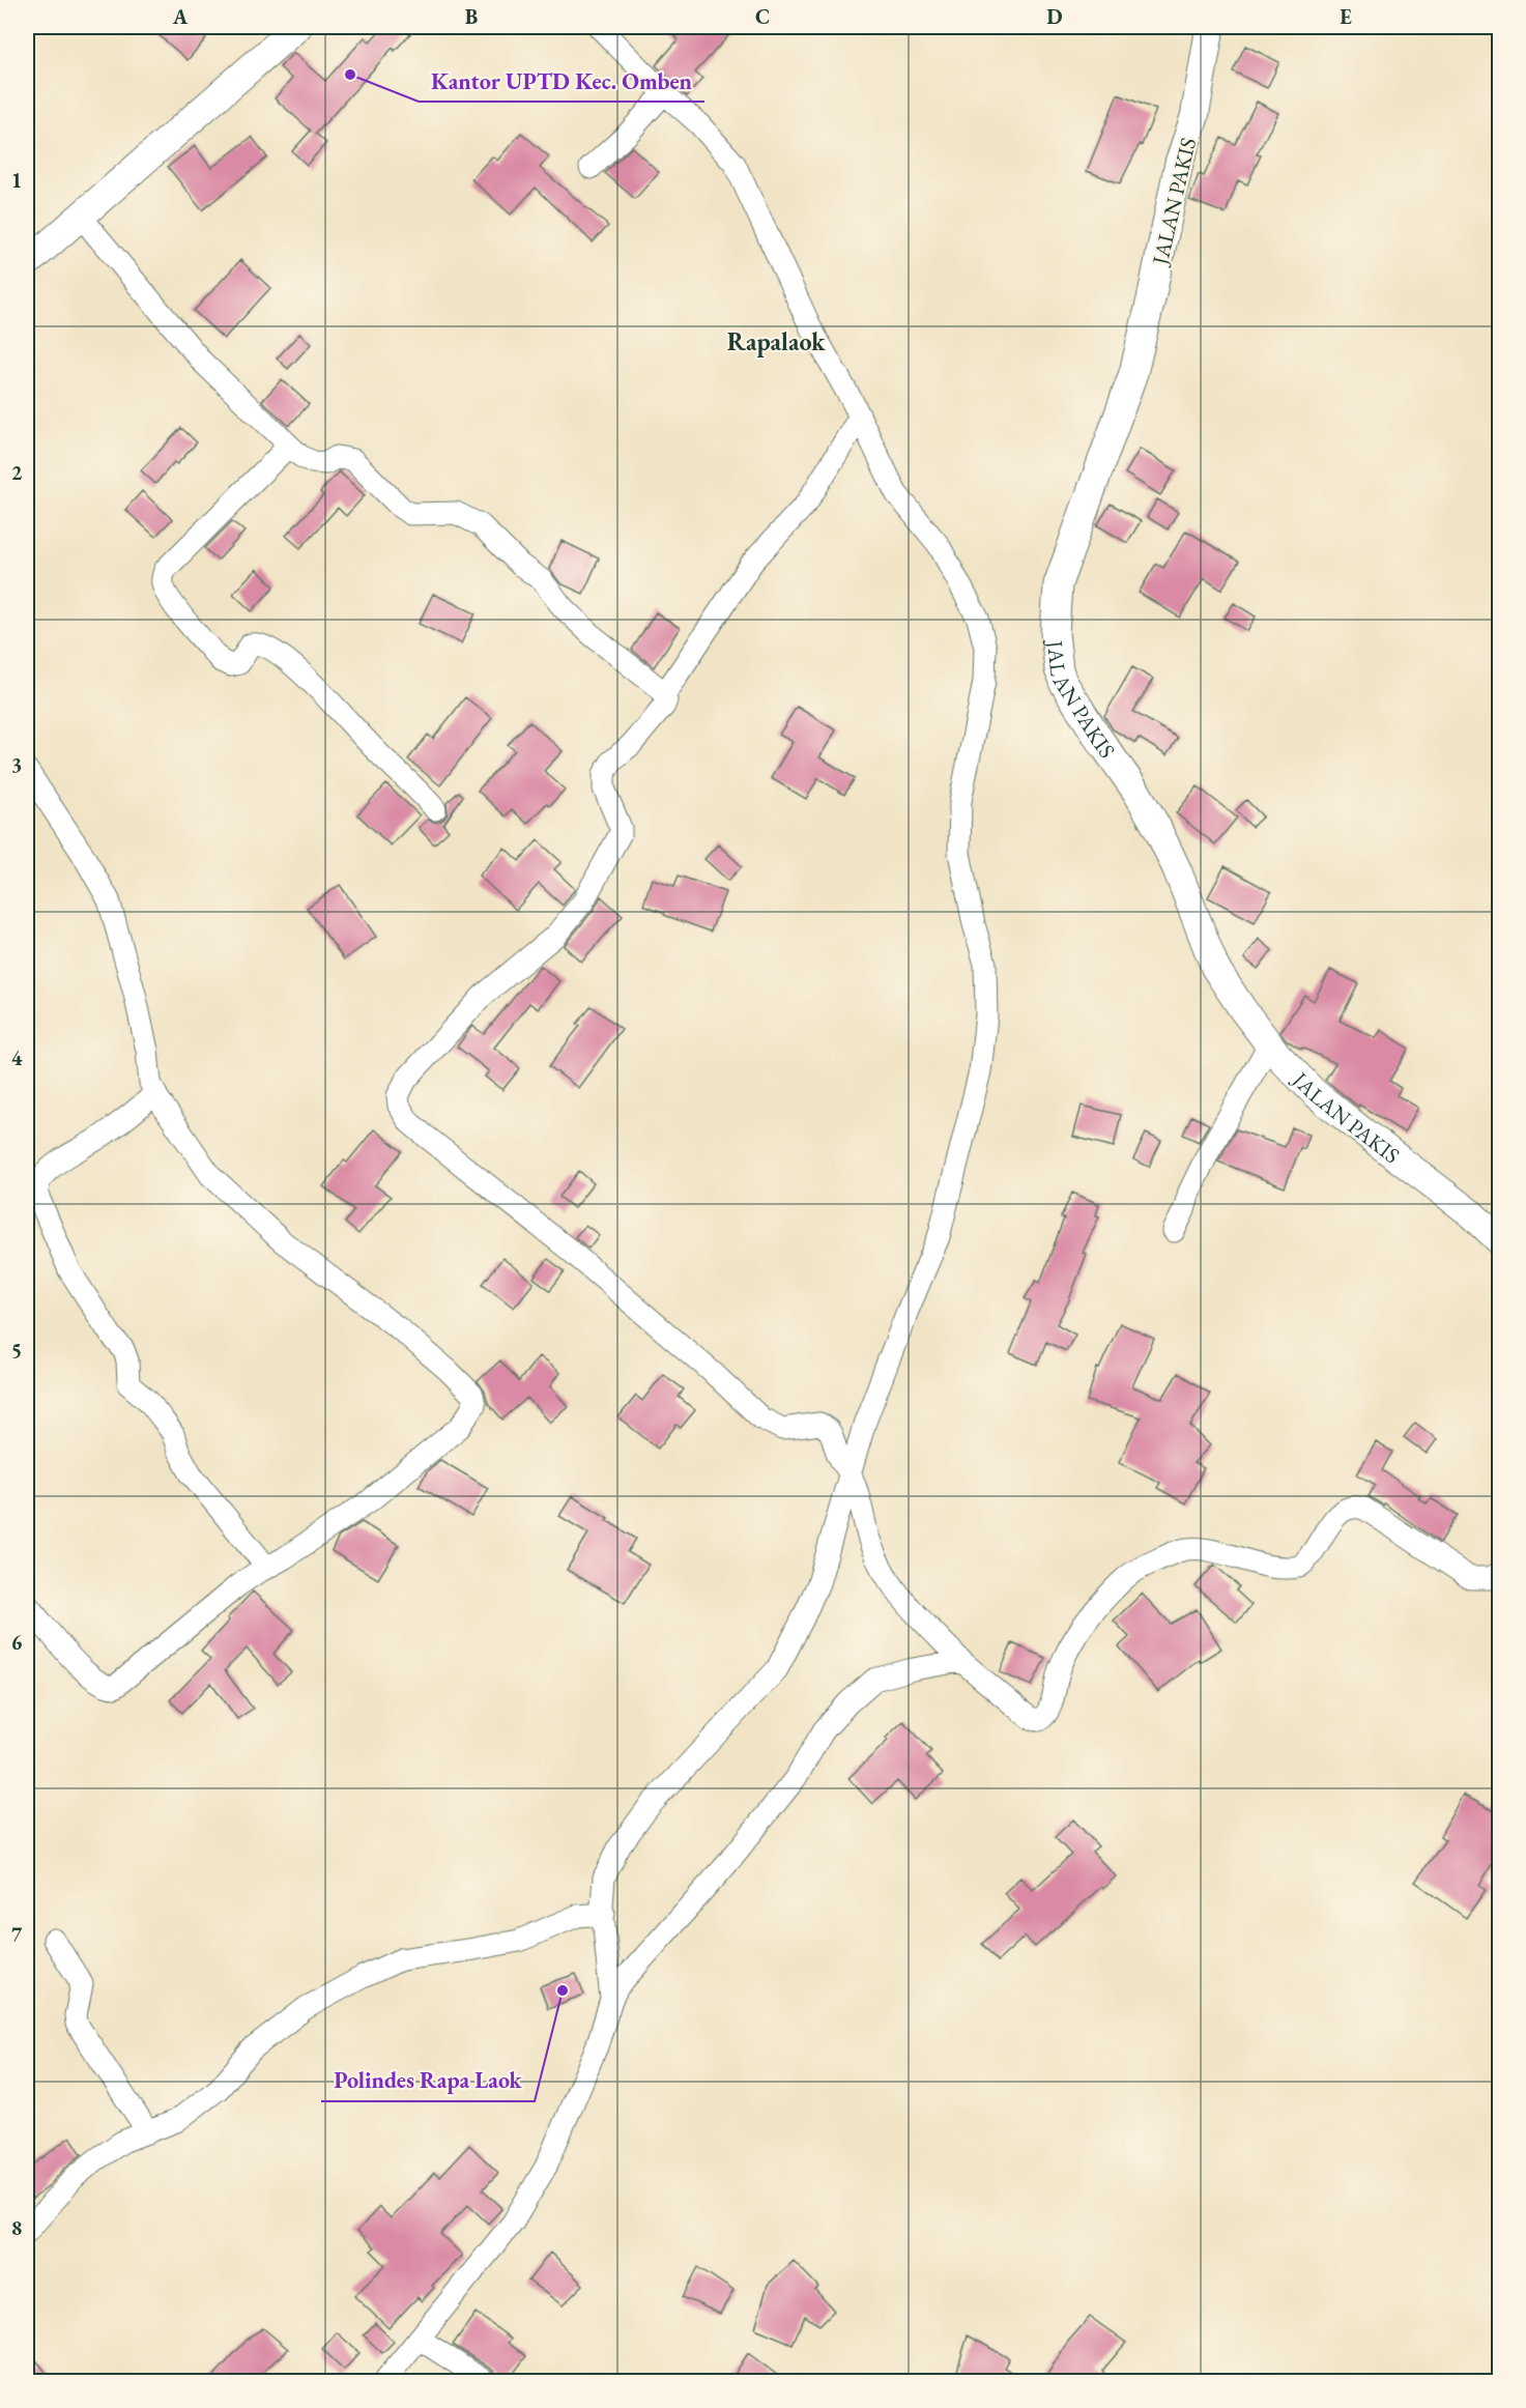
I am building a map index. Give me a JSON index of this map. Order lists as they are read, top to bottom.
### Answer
{
  "streets": {
    "street": ["JALAN PAKIS"]
  },
  "districts": ["Rapalaok"],
  "places": ["Kantor UPTD Kec. Omben", "Polindes Rapa Laok"],
  "grid": {
    "columns": [
      "A",
      "B",
      "C",
      "D",
      "E"
    ],
    "rows": [
      "1",
      "2",
      "3",
      "4",
      "5",
      "6",
      "7",
      "8"
    ]
  }
}
